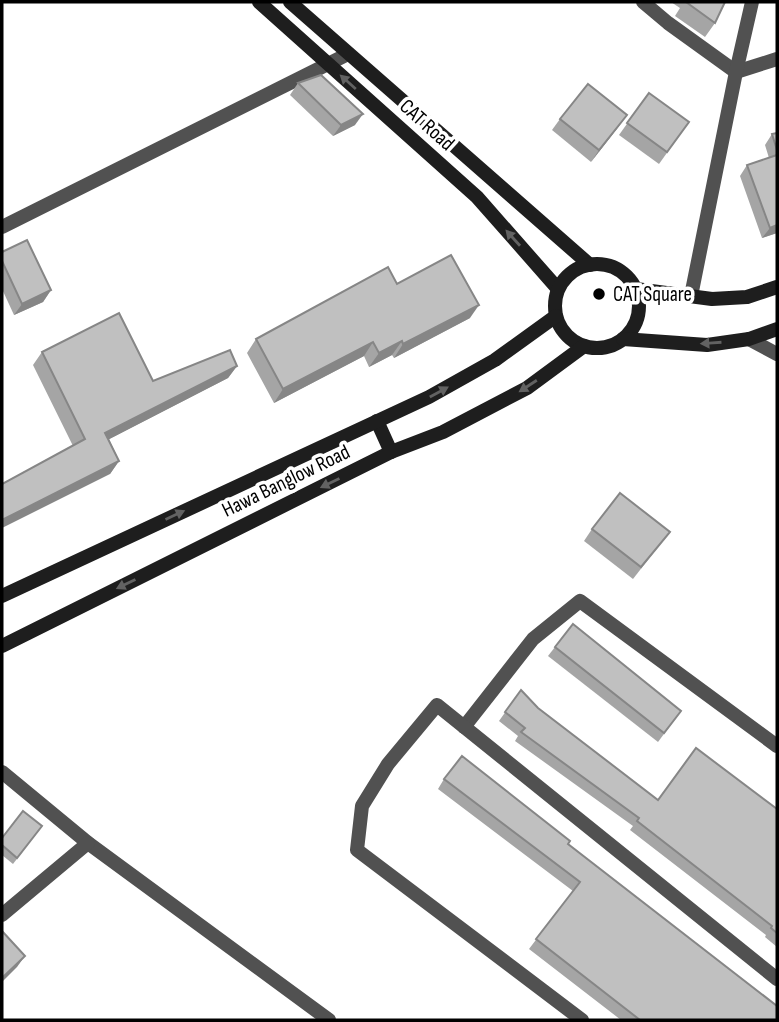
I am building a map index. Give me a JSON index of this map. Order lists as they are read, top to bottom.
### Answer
{
  "streets": {
    "street": ["CAT Road", "Hawa Banglow Road"]
  },
  "crossings": [
    ["CAT Road", "Hawa Banglow Road"]
  ],
  "places": ["CAT Square"]
}
